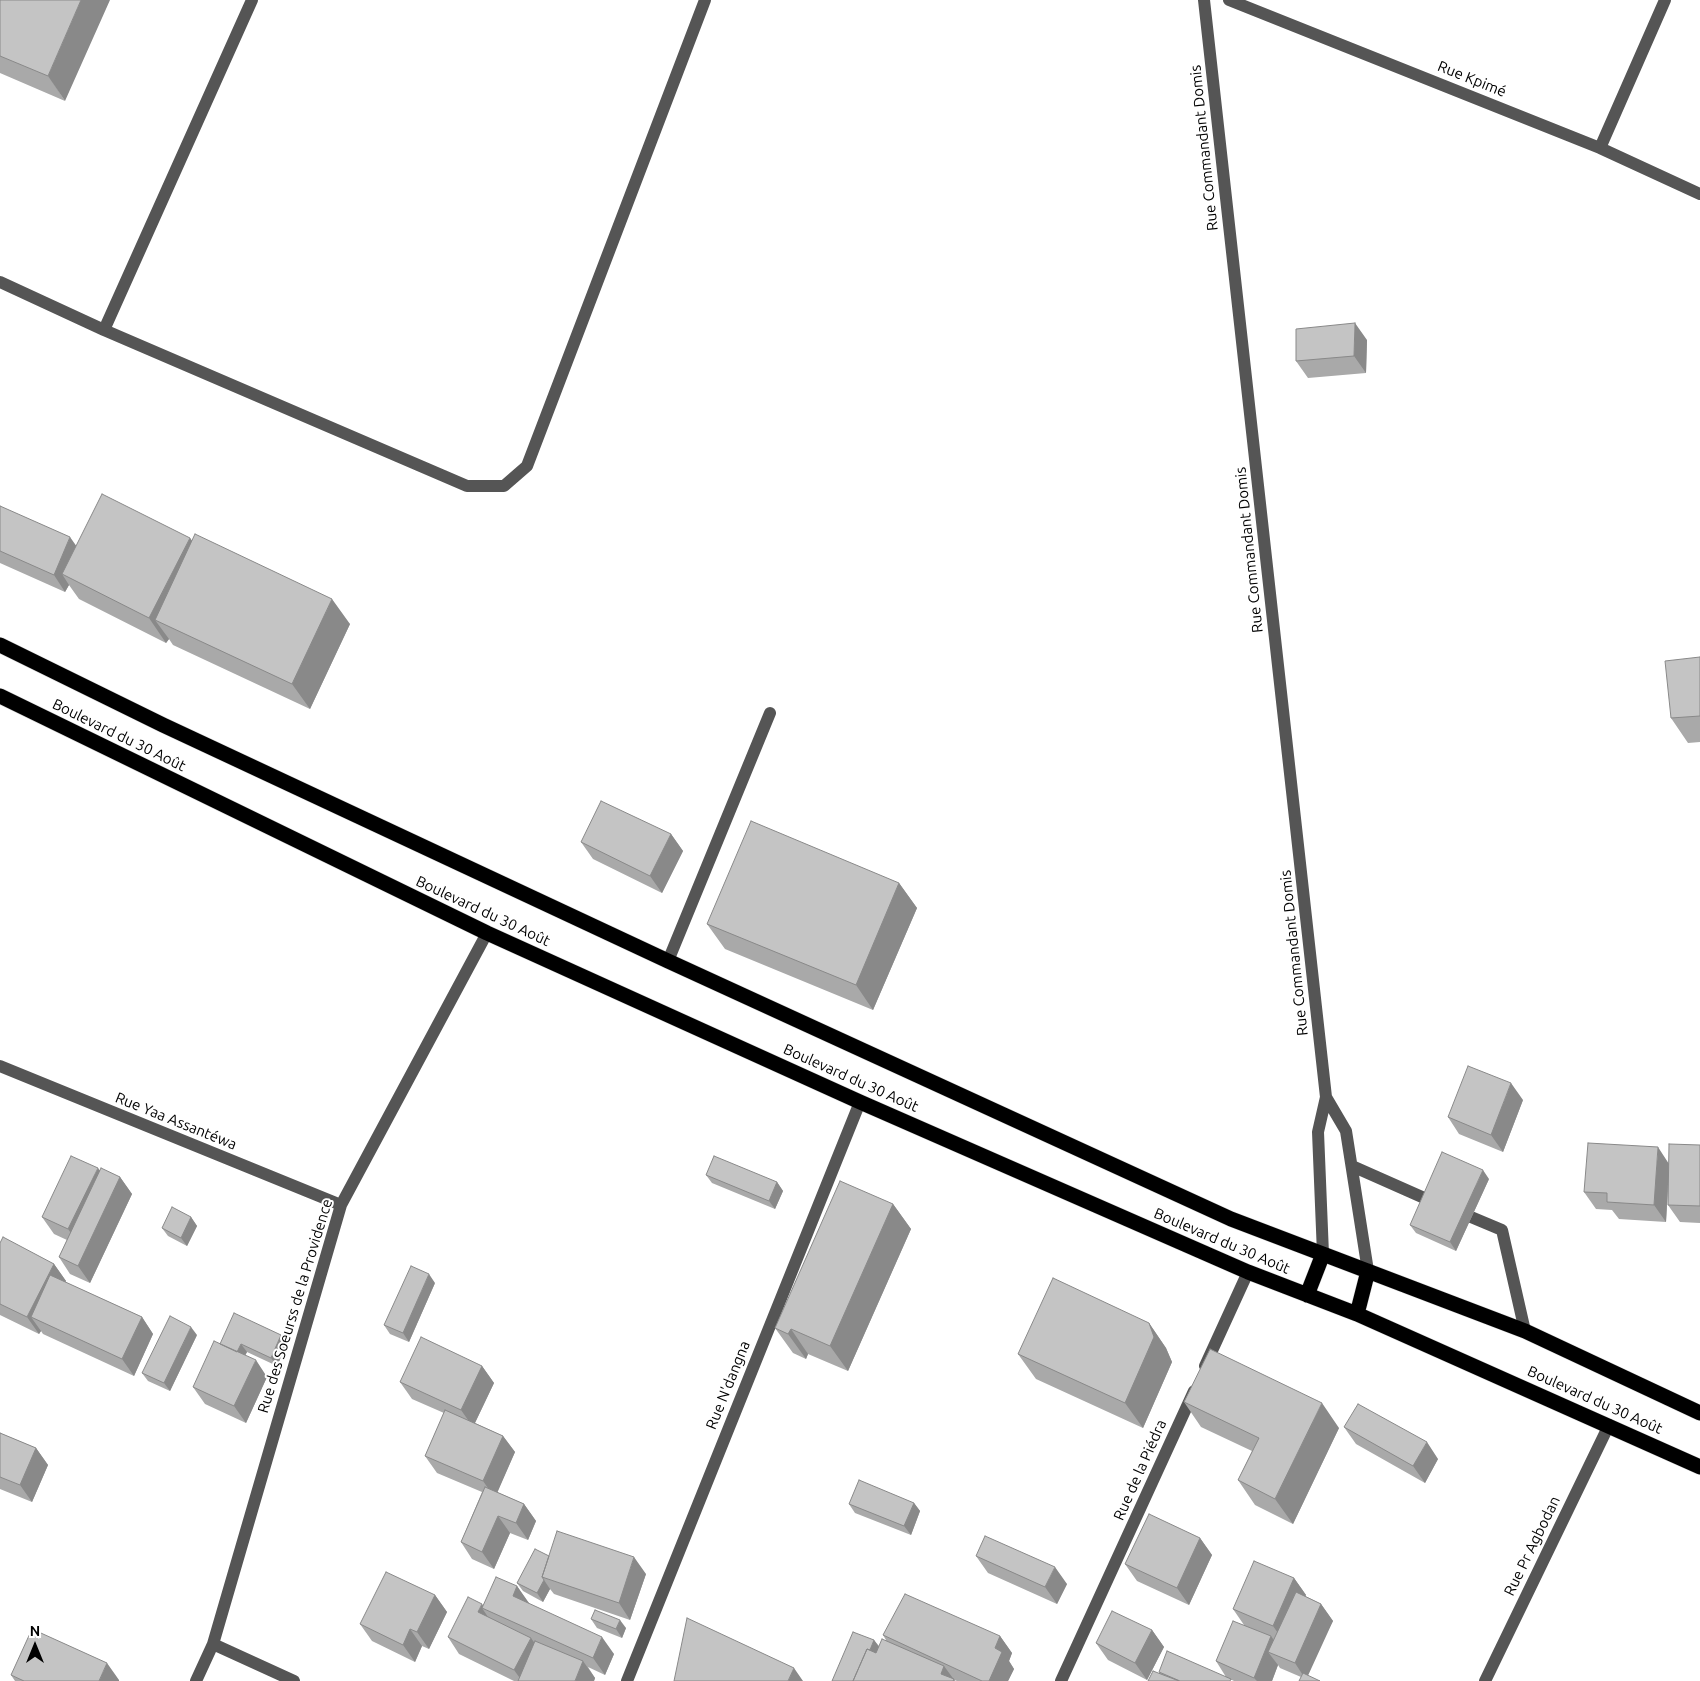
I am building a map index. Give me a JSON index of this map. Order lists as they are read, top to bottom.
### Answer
{
  "streets": {
    "highway": ["Boulevard du 30 Août"],
    "street": [
      "Rue Kpimé",
      "Rue Commandant Domis",
      "Rue Yaa Assantéwa",
      "Rue des Soeurss de la Providence",
      "Rue N'dangna",
      "Rue de la Piédra",
      "Rue Pr Agbodan"
    ]
  },
  "crossings": [
    ["Rue Commandant Domis", "Boulevard du 30 Août"],
    ["Boulevard du 30 Août", "Rue des Soeurss de la Providence"],
    ["Boulevard du 30 Août", "Rue N'dangna"],
    ["Boulevard du 30 Août", "Rue de la Piédra"],
    ["Boulevard du 30 Août", "Rue Pr Agbodan"],
    ["Rue Yaa Assantéwa", "Rue des Soeurss de la Providence"]
  ],
  "north": "top"
}
